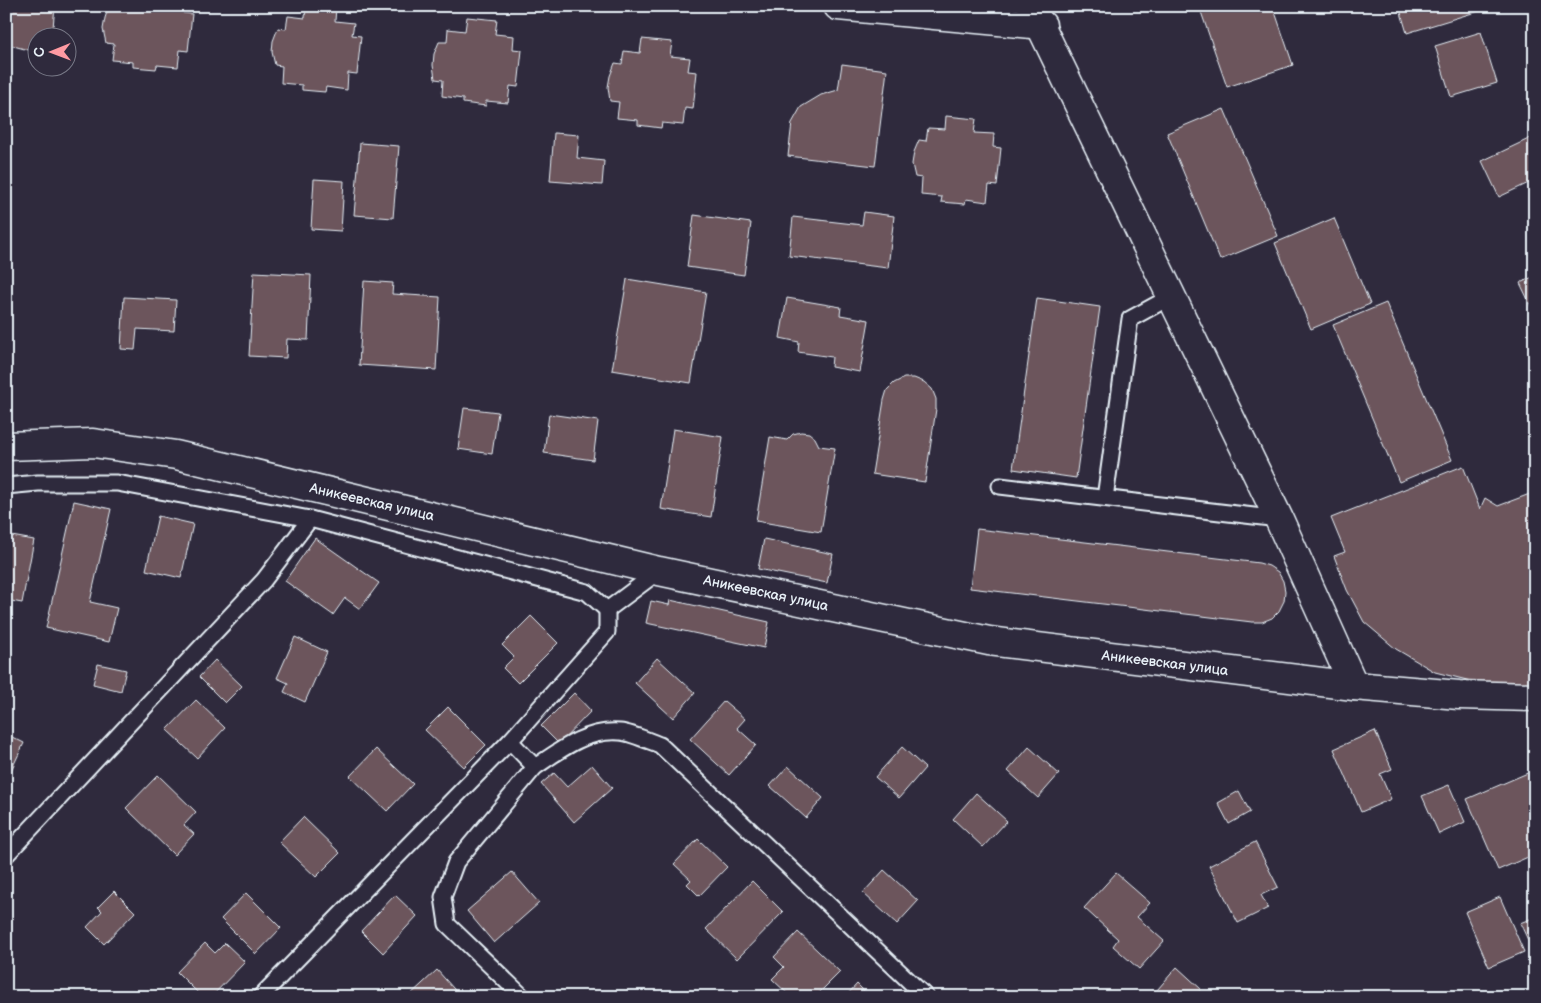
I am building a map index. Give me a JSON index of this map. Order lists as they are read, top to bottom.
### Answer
{
  "streets": {
    "street": ["Аникеевская улица"]
  },
  "north": "left"
}
